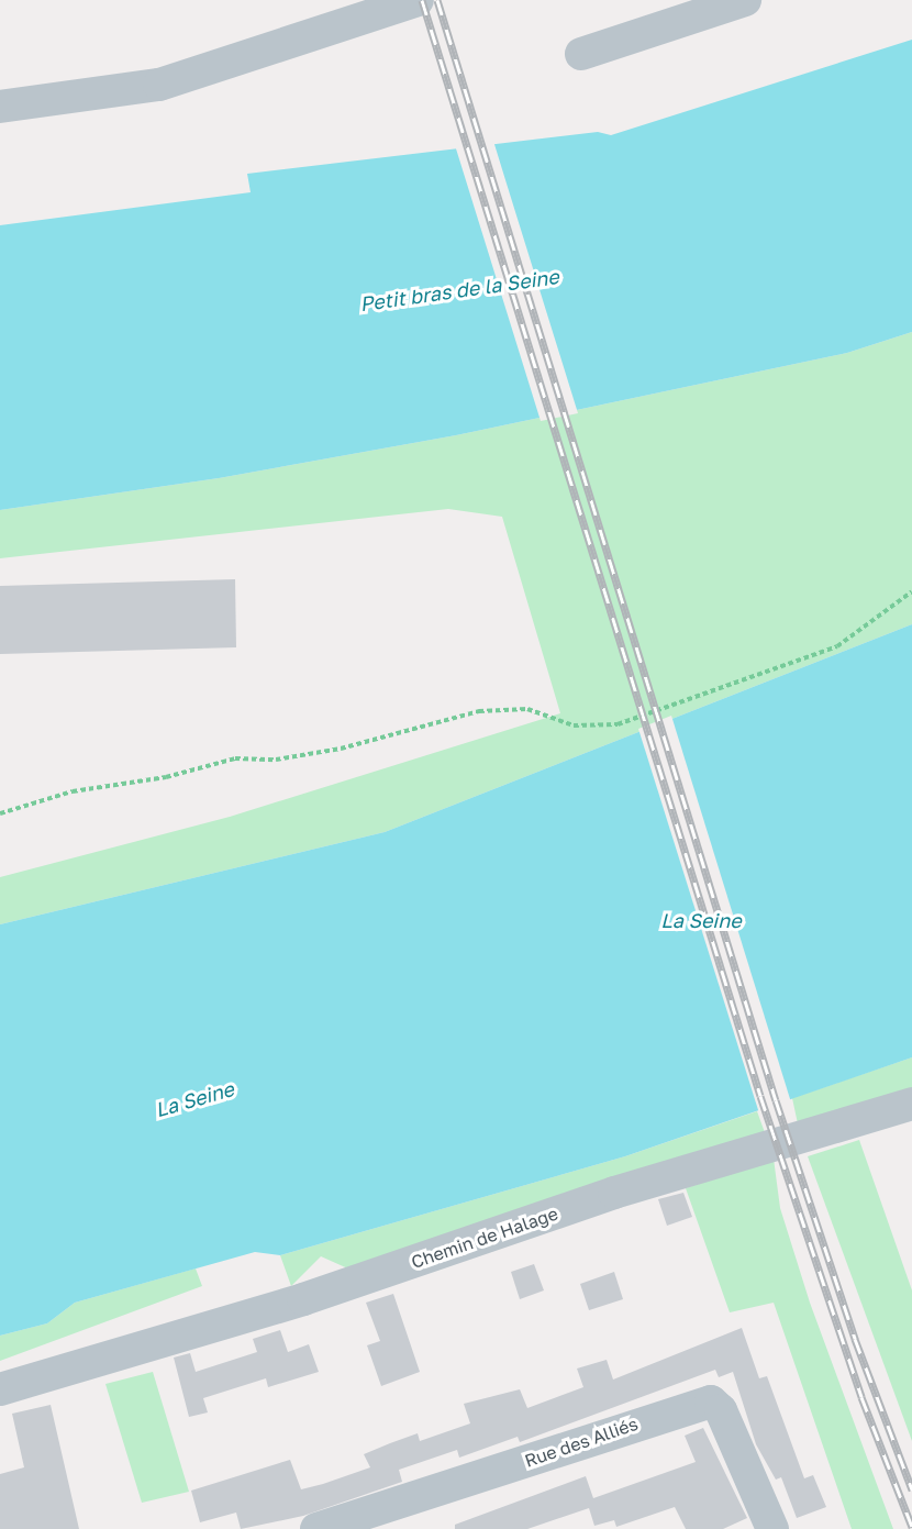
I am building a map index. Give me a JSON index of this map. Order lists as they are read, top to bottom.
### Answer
{
  "streets": {
    "street": ["Chemin de Halage", "Rue des Alliés"]
  },
  "water": ["Petit bras de la Seine", "La Seine"]
}
